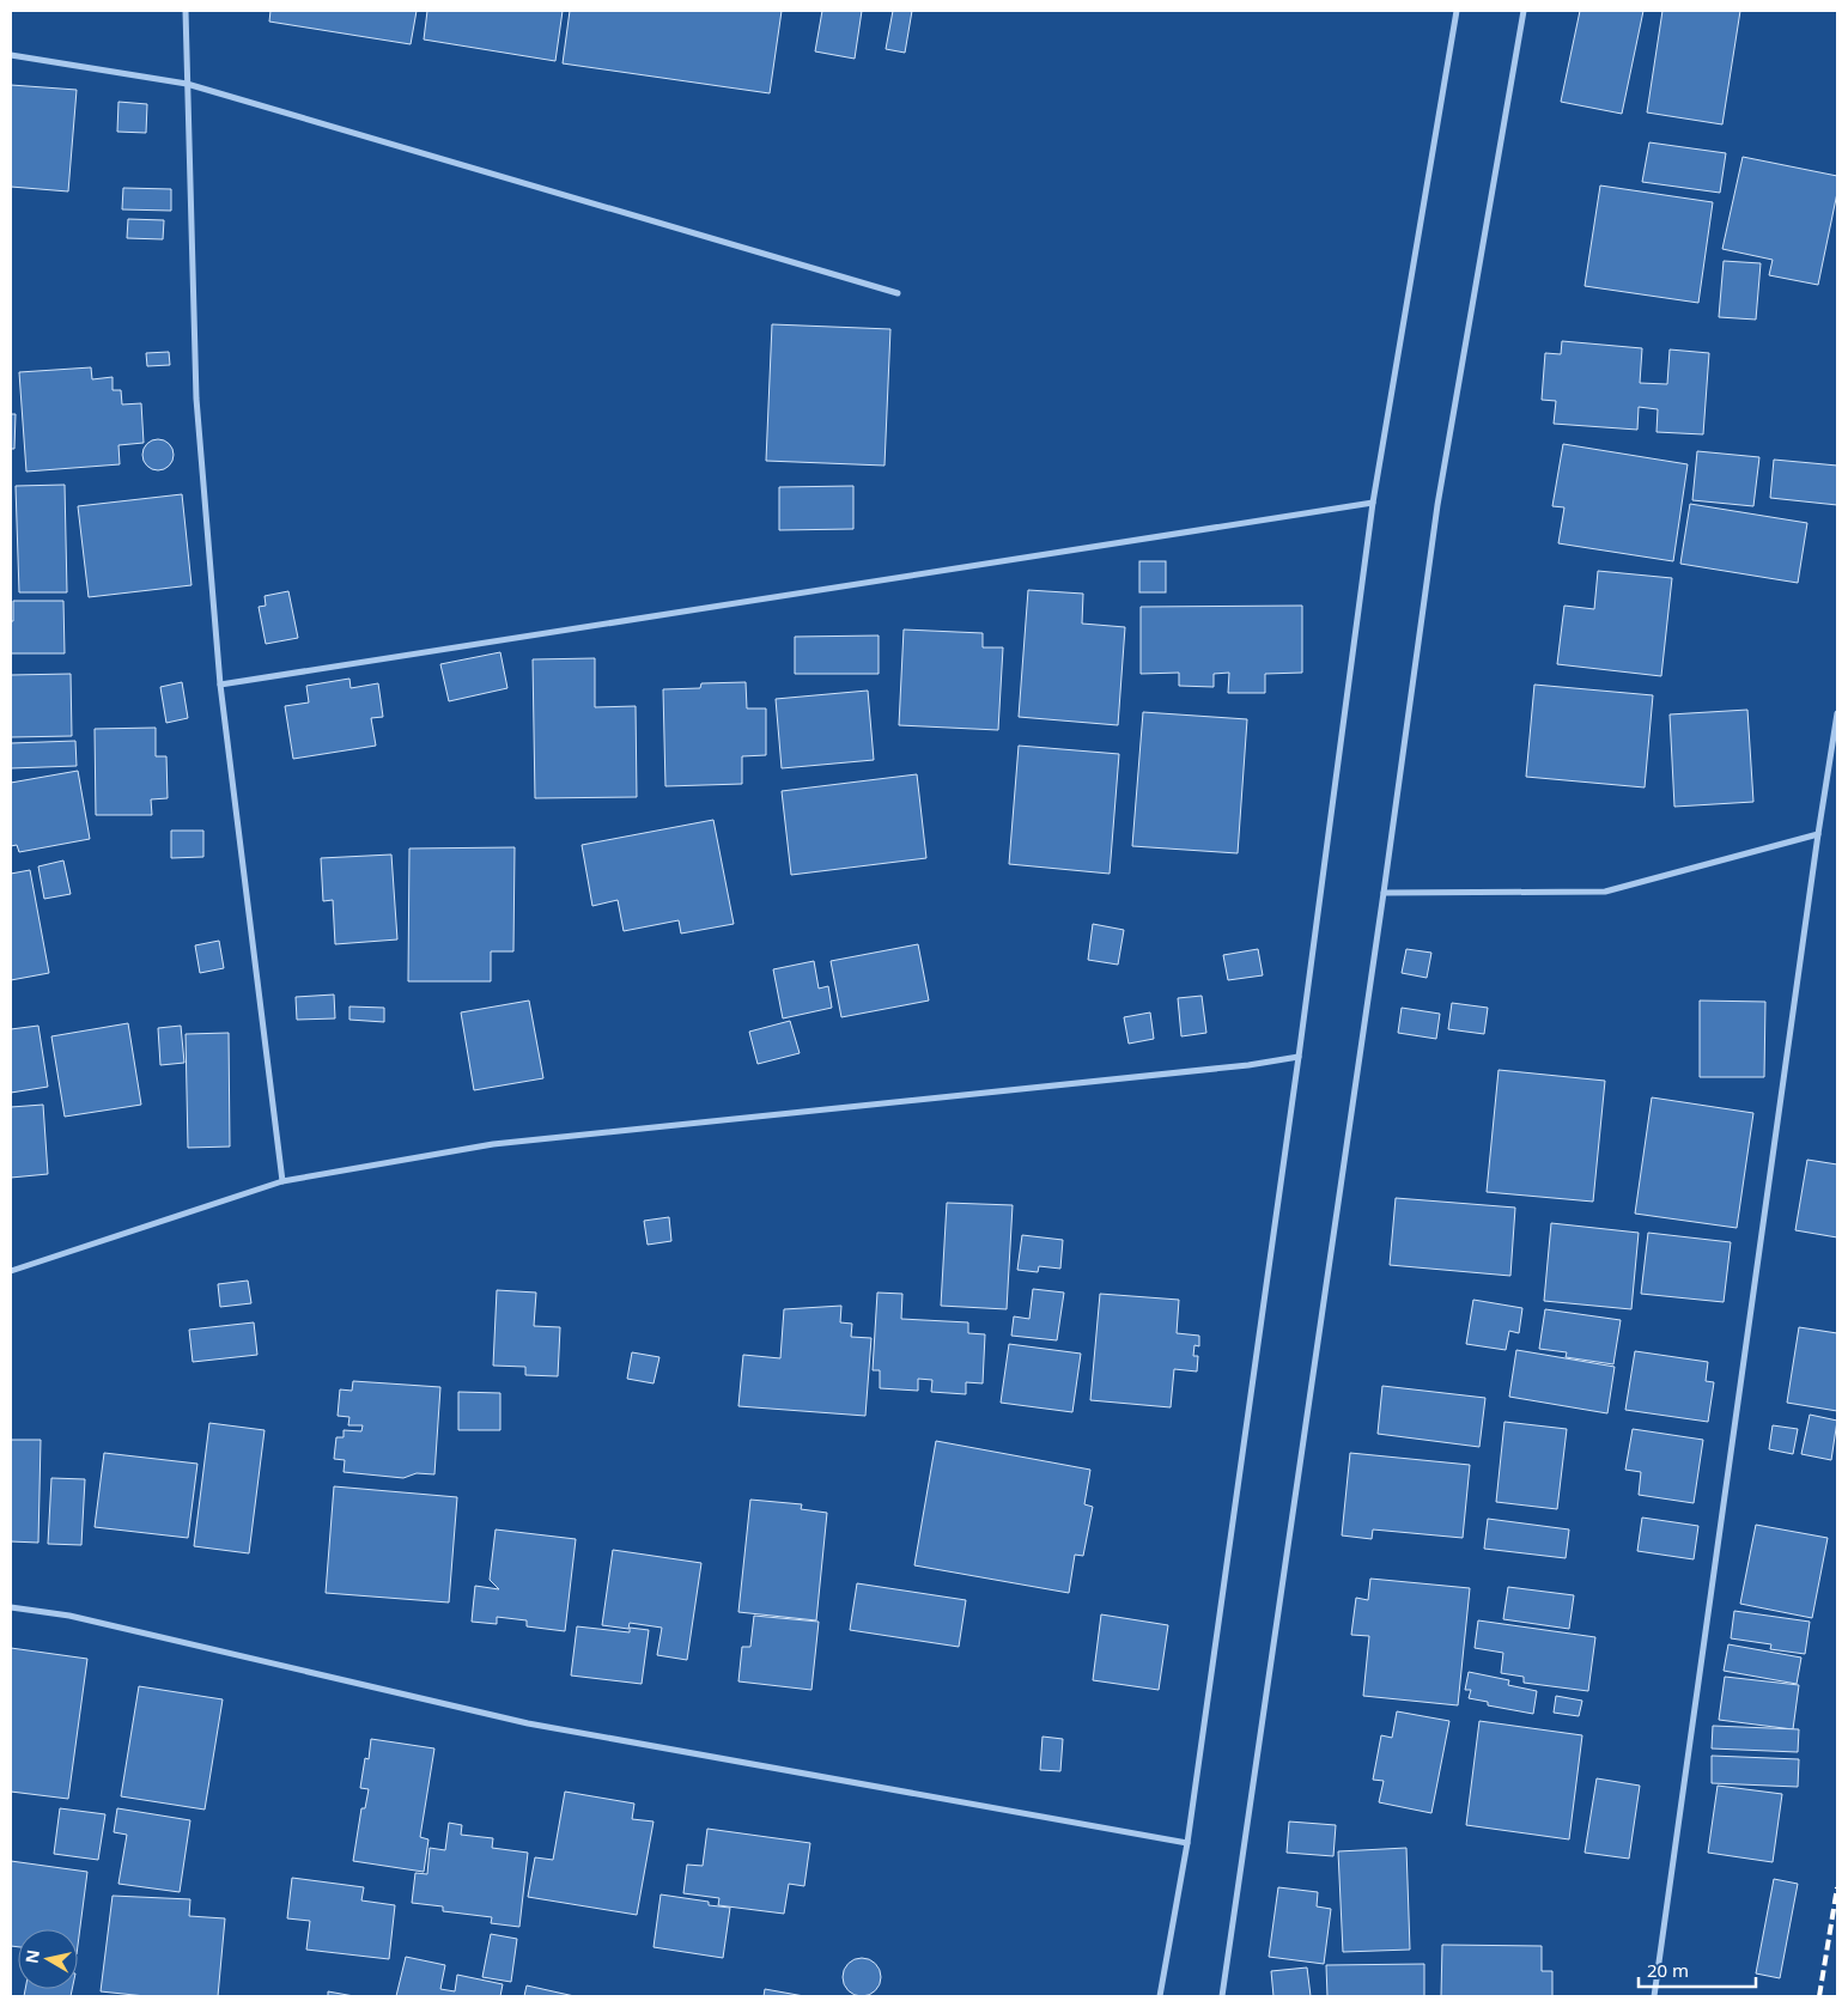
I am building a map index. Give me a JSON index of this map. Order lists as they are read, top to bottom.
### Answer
{
  "scale_bar": "20 m",
  "north": "left"
}
